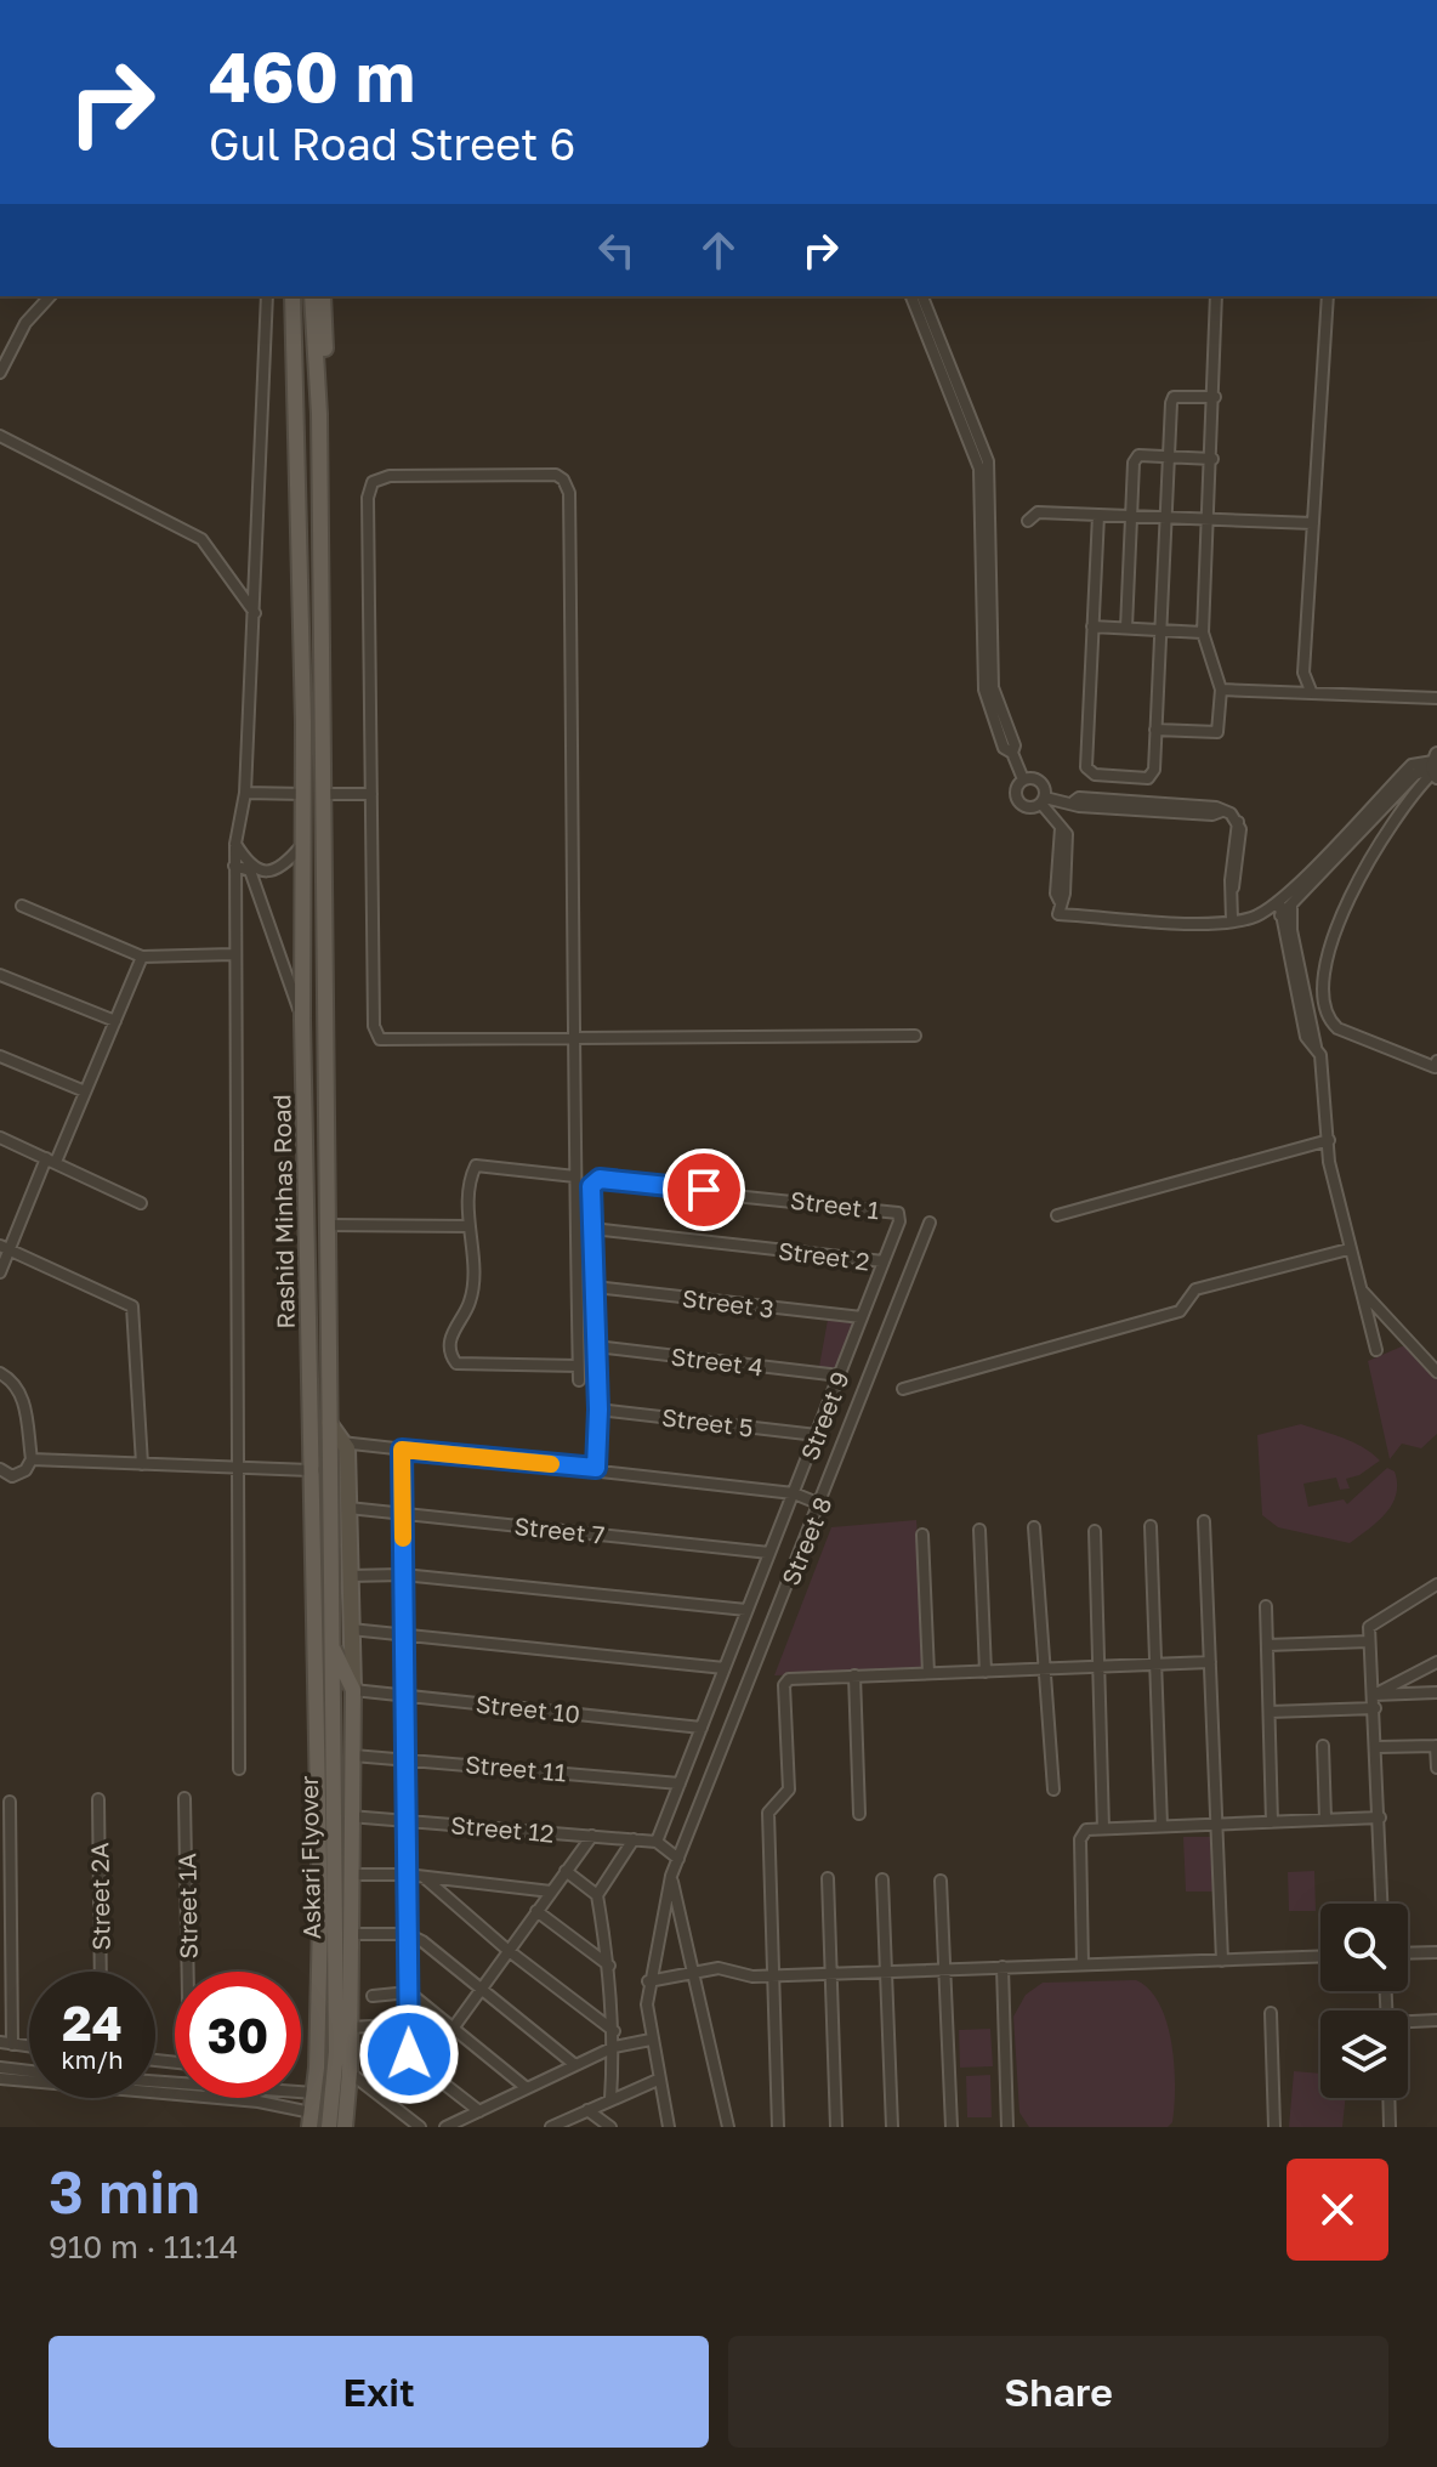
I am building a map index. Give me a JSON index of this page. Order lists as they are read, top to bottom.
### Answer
{
  "streets": {
    "main road": ["Rashid Minhas Road", "Askari Flyover"],
    "street": [
      "Street 1",
      "Street 2",
      "Street 3",
      "Street 4",
      "Street 9",
      "Street 5",
      "Street 7",
      "Street 8",
      "Street 10",
      "Street 11",
      "Street 12",
      "Street 2A",
      "Street 1A"
    ]
  },
  "crossings": [
    ["Street 1", "Street 2"],
    ["Street 1", "Street 9"],
    ["Rashid Minhas Road", "Askari Flyover"],
    ["Street 2", "Street 9"],
    ["Street 3", "Street 9"],
    ["Street 4", "Street 9"],
    ["Street 9", "Street 5"],
    ["Street 9", "Street 7"],
    ["Street 9", "Street 10"],
    ["Street 9", "Street 11"],
    ["Street 9", "Street 12"]
  ],
  "page": {
    "turn": ["460 m", "Gul Road Street 6"],
    "speed": "24 km/h",
    "limit": "30",
    "heading": ["3 min", "910 m · 11:14"],
    "buttons": ["Exit", "Share"]
  }
}
